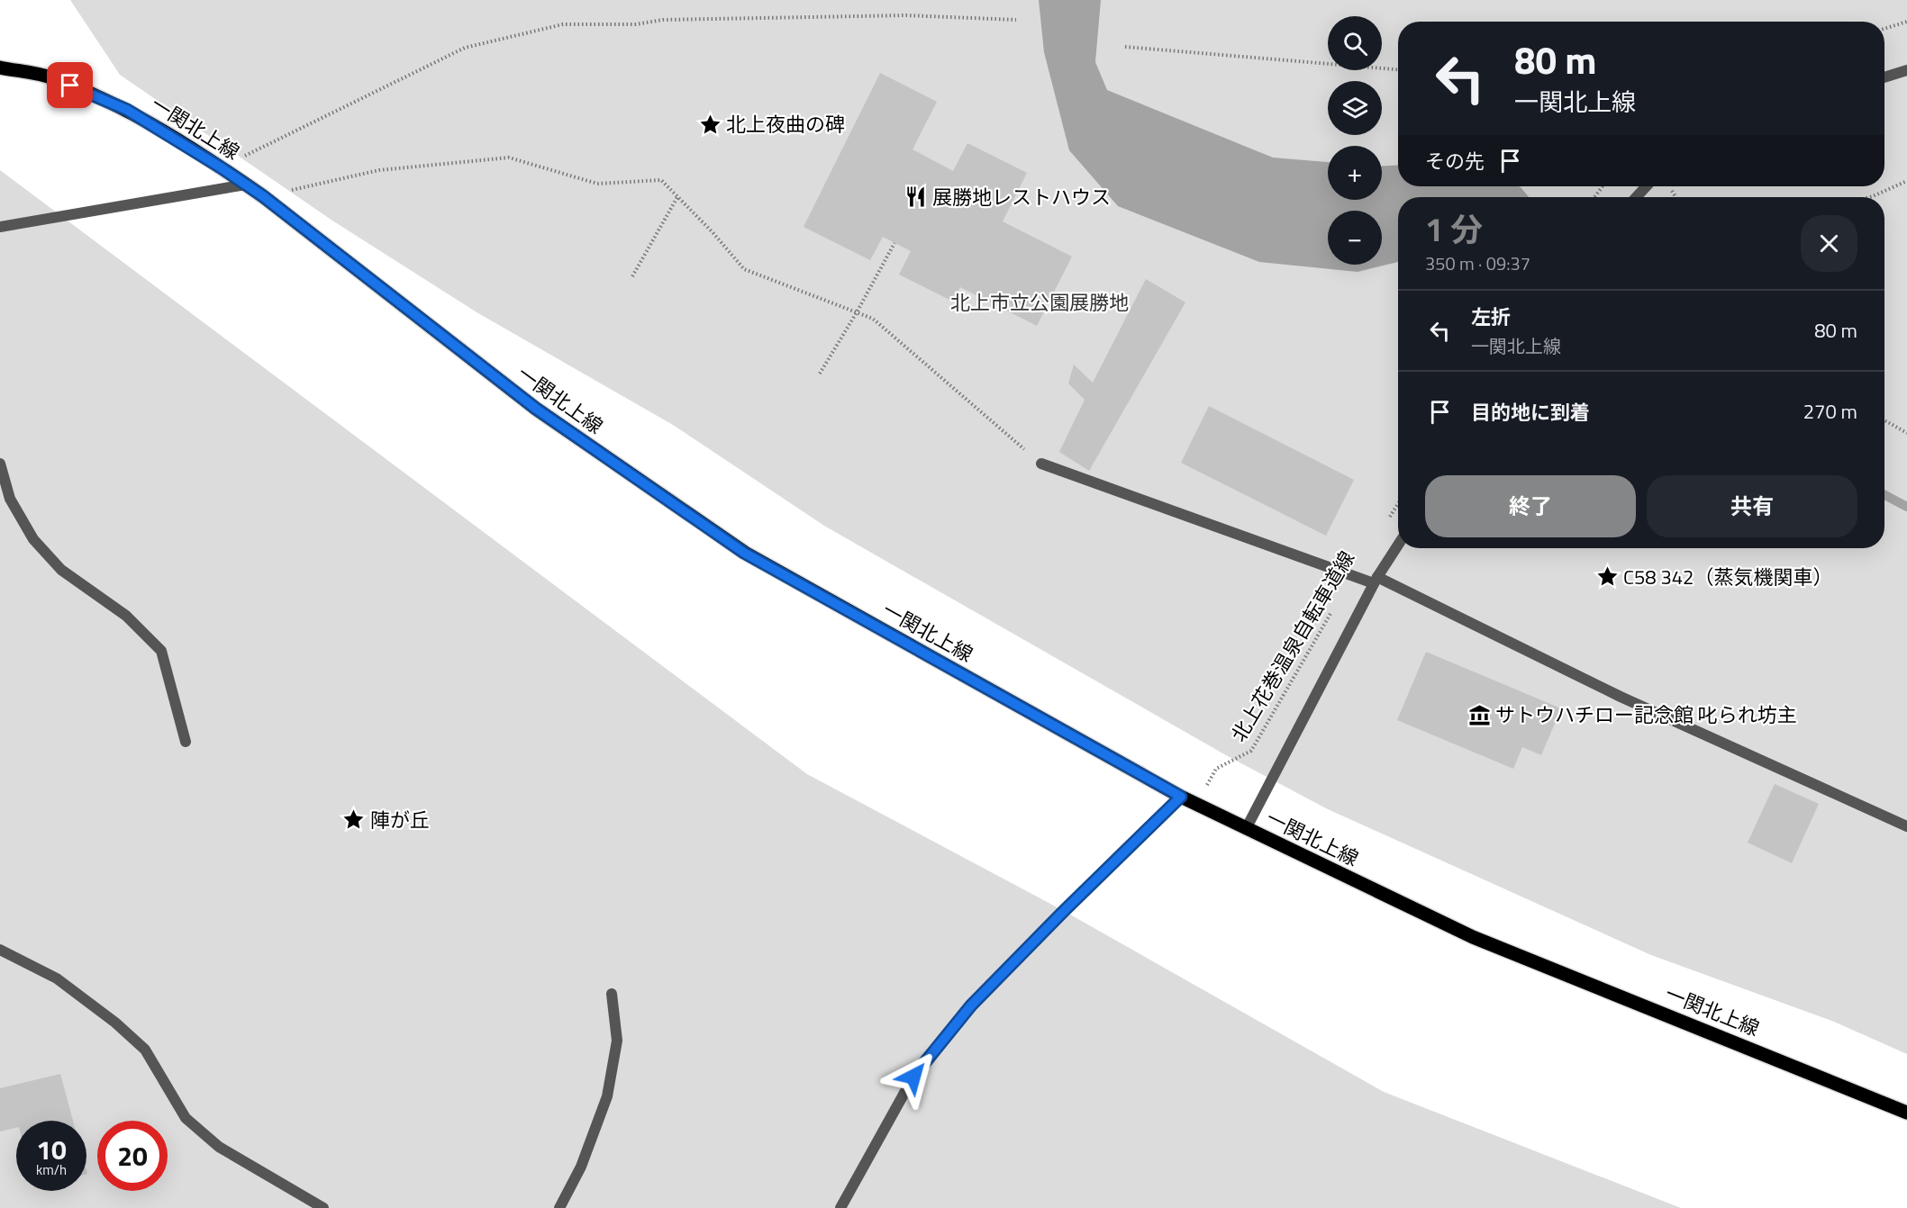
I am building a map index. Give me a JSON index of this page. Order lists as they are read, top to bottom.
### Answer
{
  "streets": {
    "main road": ["一関北上線"],
    "path": ["北上花巻温泉自転車道線"]
  },
  "crossings": [
    ["一関北上線", "北上花巻温泉自転車道線"]
  ],
  "parks": ["北上市立公園展勝地"],
  "places": {
    "place": ["北上夜曲の碑", "C58 342（蒸気機関車）", "陣が丘"],
    "restaurant": ["展勝地レストハウス"],
    "museum": ["サトウハチロー記念館 叱られ坊主"]
  },
  "page": {
    "map_buttons": ["+", "−"],
    "turn": ["80 m", "一関北上線"],
    "then": "その先",
    "heading": ["1 分", "350 m · 09:37"],
    "list": [
      {
        "name": "左折",
        "note": "一関北上線",
        "value": "80 m"
      },
      {
        "name": "目的地に到着",
        "value": "270 m"
      }
    ],
    "buttons": ["終了", "共有"],
    "speed": "10 km/h",
    "limit": "20"
  }
}
